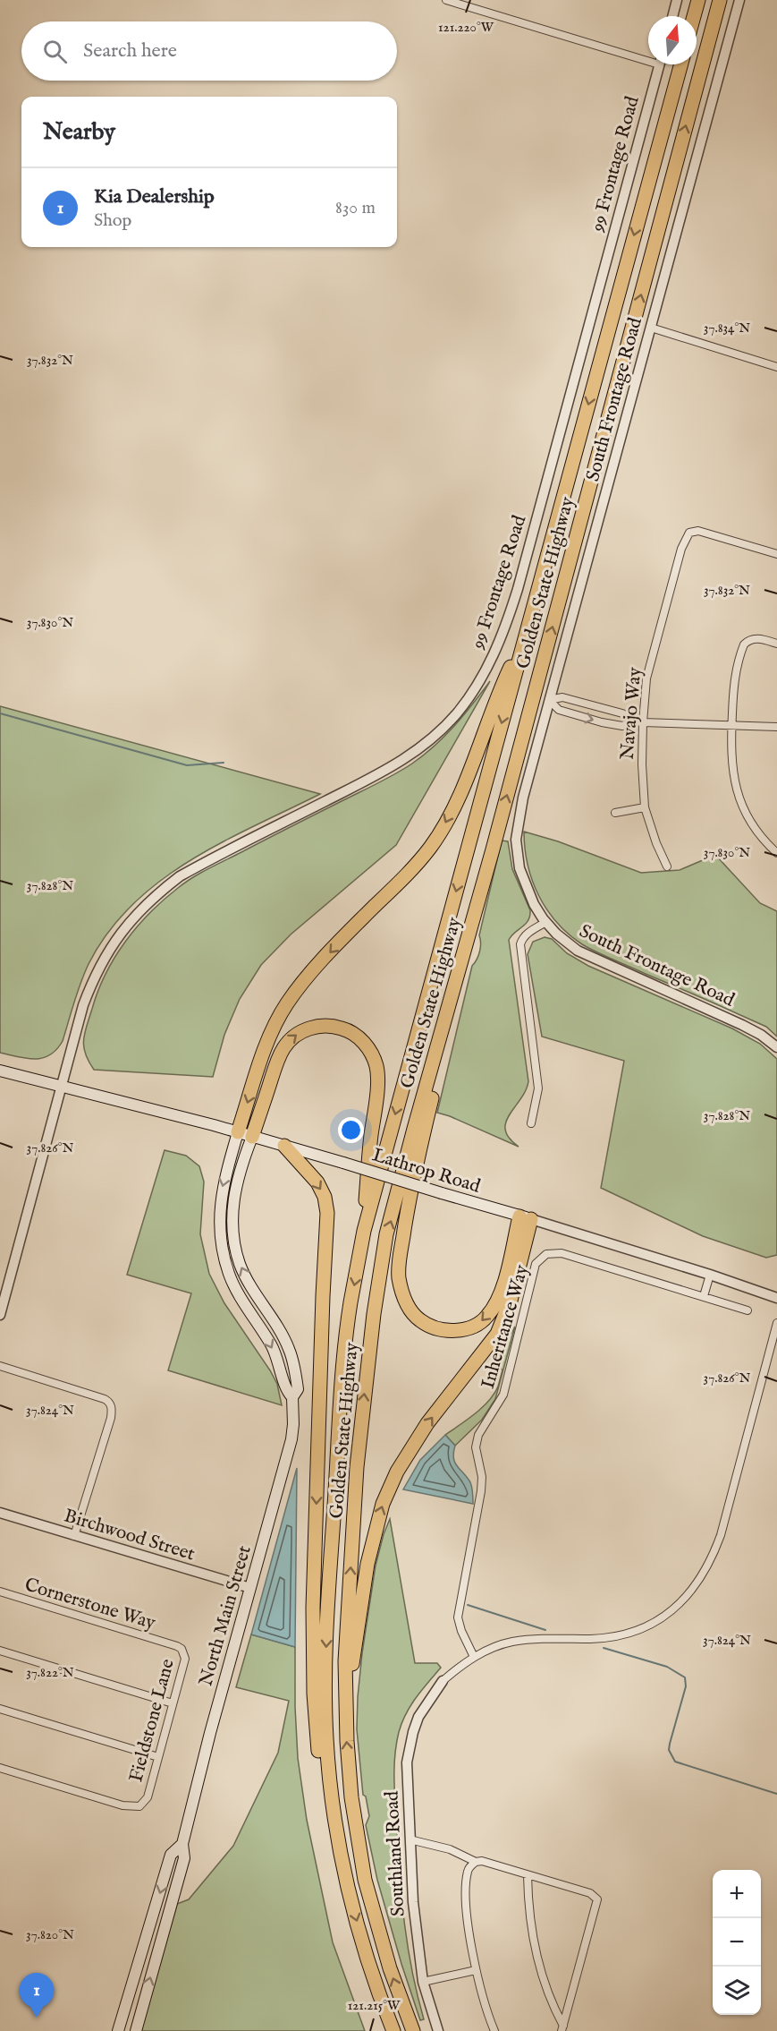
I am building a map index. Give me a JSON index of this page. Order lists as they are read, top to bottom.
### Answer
{
  "streets": {
    "highway": ["Golden State Highway"],
    "main road": ["Lathrop Road", "North Main Street"],
    "street": [
      "99 Frontage Road",
      "South Frontage Road",
      "Navajo Way",
      "Inheritance Way",
      "Birchwood Street",
      "Cornerstone Way",
      "Fieldstone Lane",
      "Southland Road"
    ]
  },
  "crossings": [
    ["99 Frontage Road", "Lathrop Road"],
    ["Lathrop Road", "North Main Street"],
    ["Birchwood Street", "North Main Street"],
    ["Cornerstone Way", "Fieldstone Lane"]
  ],
  "north": "top",
  "page": {
    "search": "Search here",
    "heading": "Nearby",
    "list": [
      {
        "mark": "1",
        "name": "Kia Dealership",
        "note": "Shop",
        "value": "830 m"
      }
    ],
    "map_buttons": ["+", "−"],
    "pins": "1"
  },
  "coordinates": [
    "121.220°W",
    "37.834°N",
    "37.832°N",
    "37.830°N",
    "37.828°N",
    "37.826°N",
    "37.824°N",
    "37.822°N",
    "37.820°N",
    "121.215°W"
  ]
}
